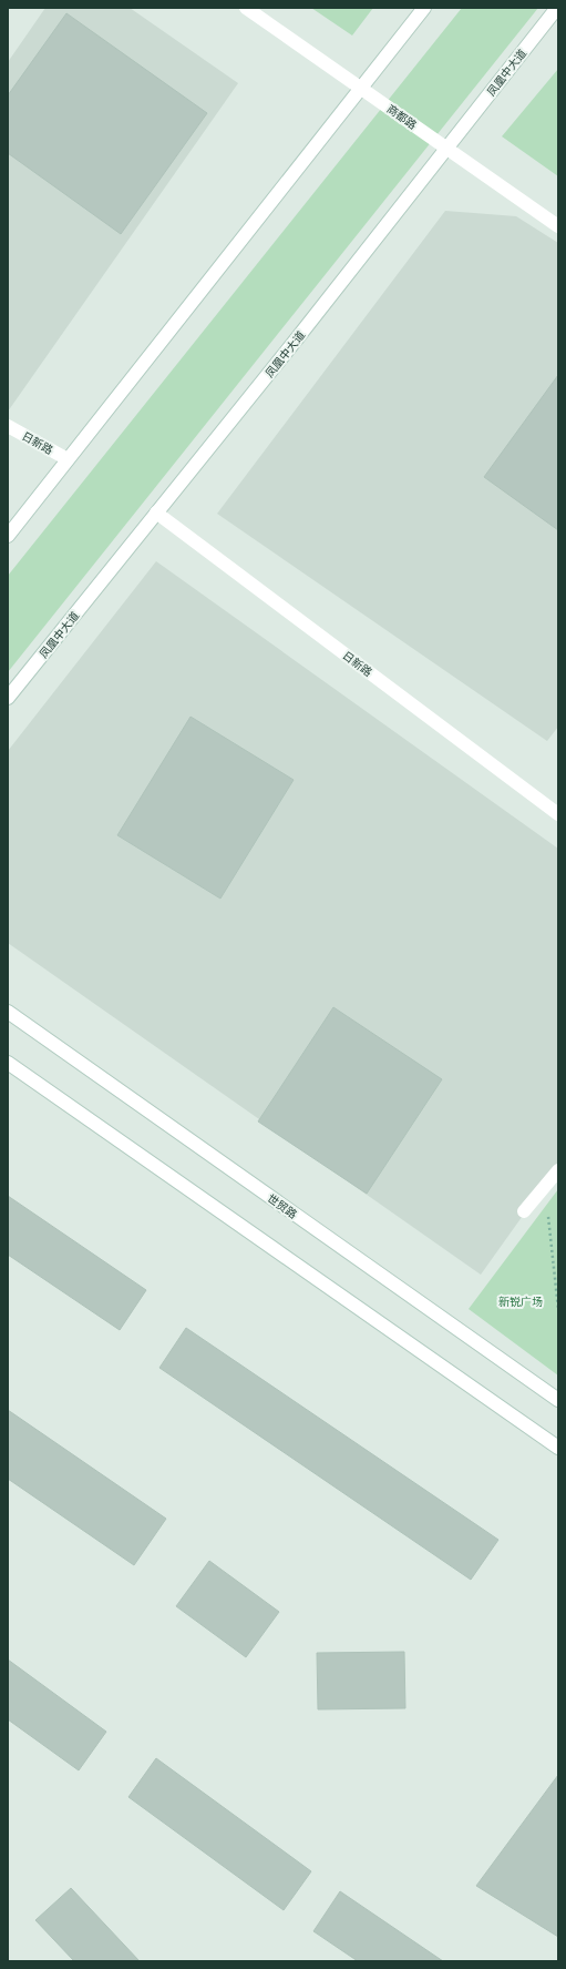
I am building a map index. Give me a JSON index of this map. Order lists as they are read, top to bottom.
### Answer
{
  "streets": {
    "main road": [
      "凤凰中大道",
      "商都路",
      "日新路",
      "世贸路"
    ]
  },
  "crossings": [
    ["凤凰中大道", "商都路"],
    ["凤凰中大道", "日新路"]
  ],
  "parks": ["新锐广场"]
}
